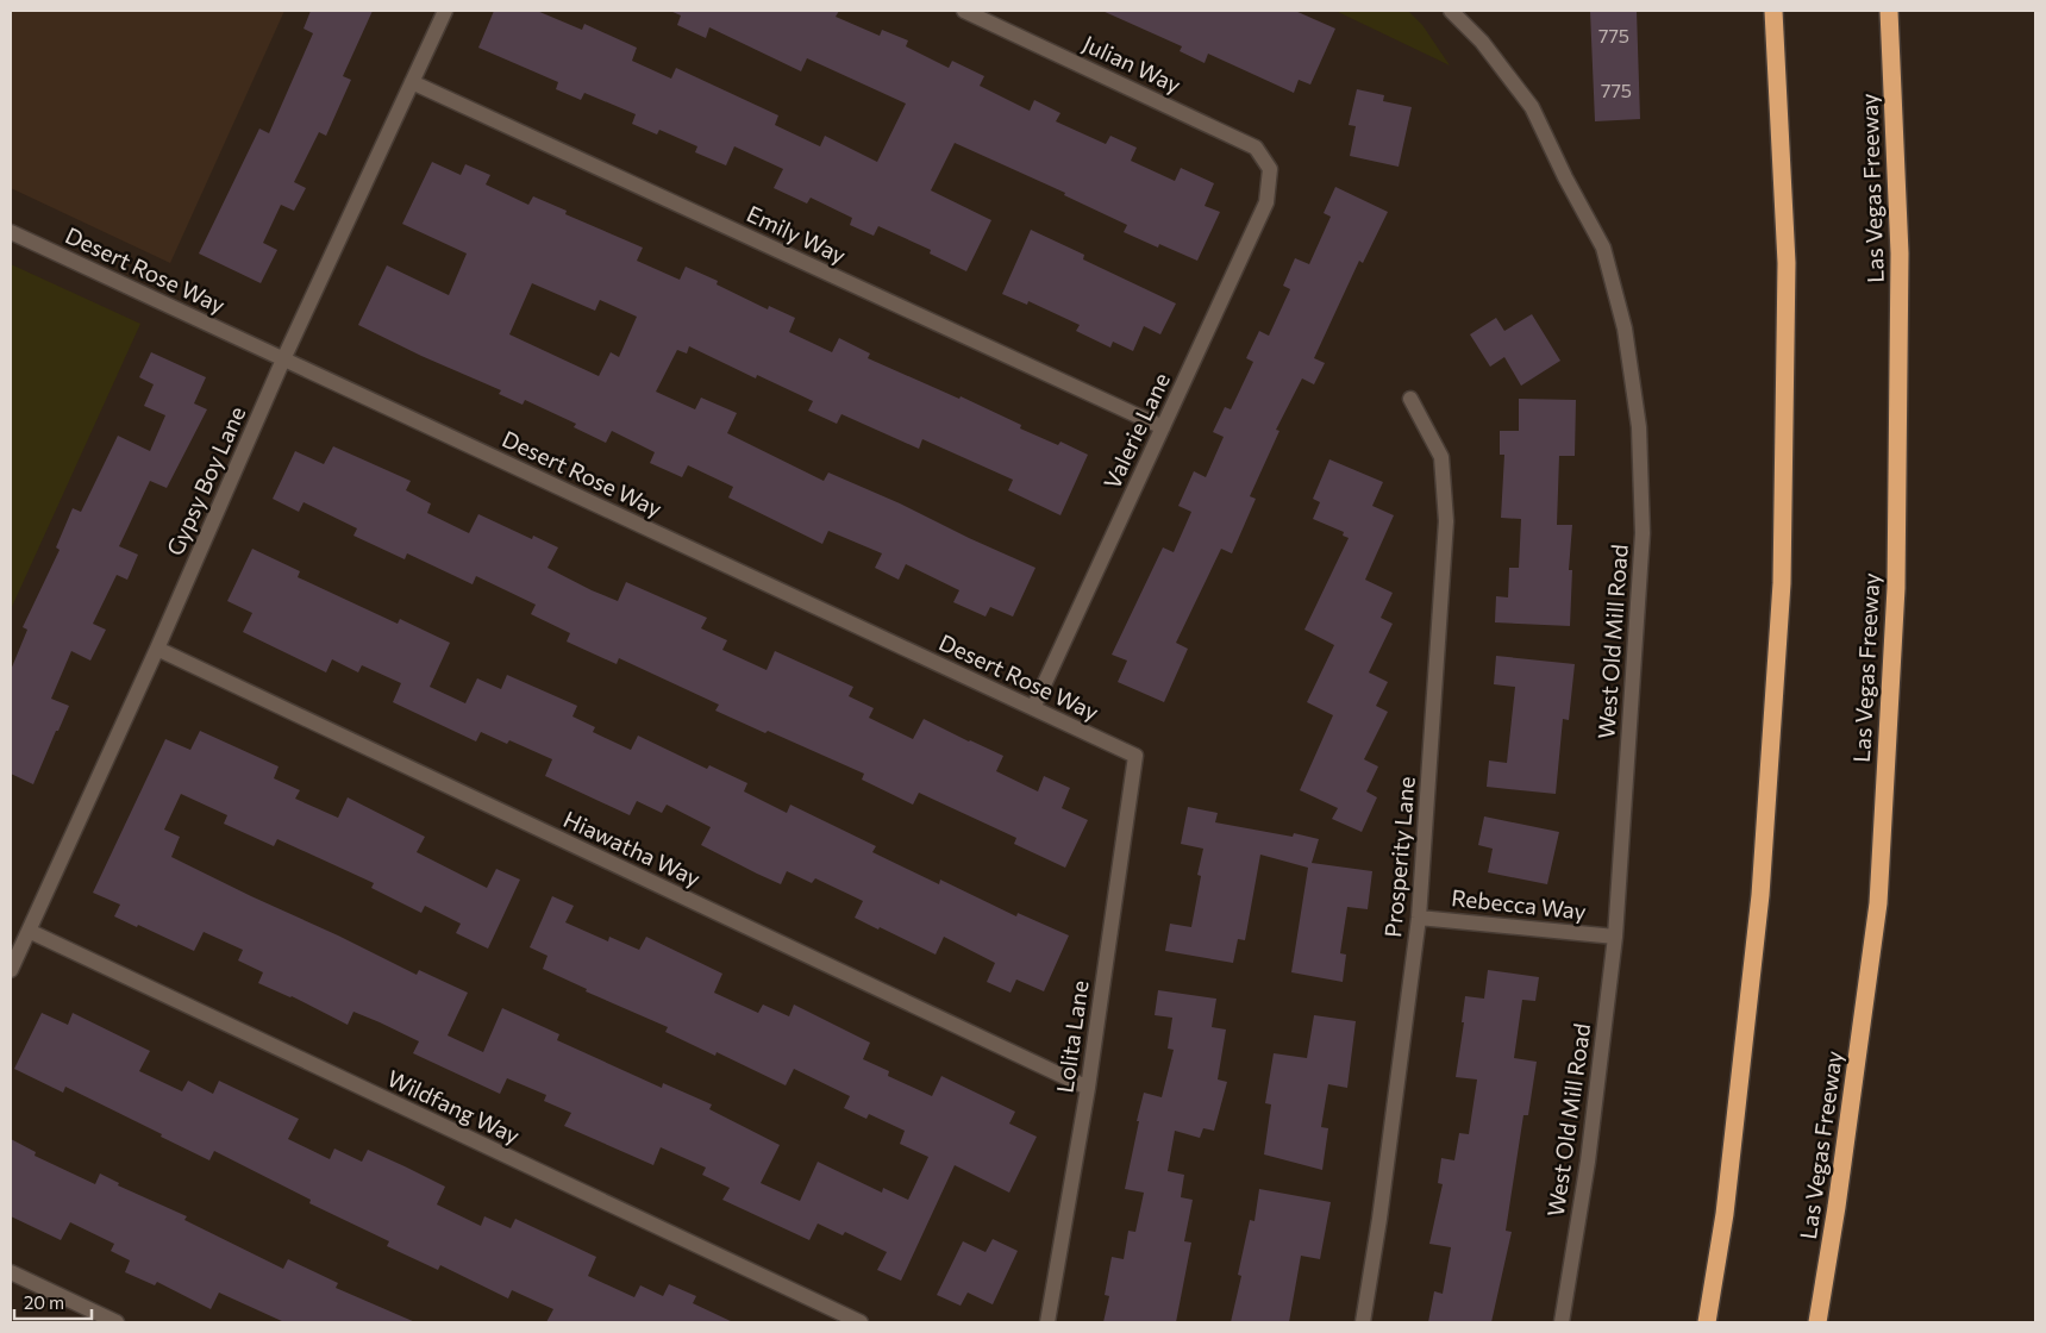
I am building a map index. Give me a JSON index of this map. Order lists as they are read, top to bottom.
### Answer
{
  "streets": {
    "highway": ["Las Vegas Freeway"],
    "street": [
      "Julian Way",
      "Emily Way",
      "Desert Rose Way",
      "Valerie Lane",
      "Gypsy Boy Lane",
      "West Old Mill Road",
      "Hiawatha Way",
      "Prosperity Lane",
      "Rebecca Way",
      "Lolita Lane",
      "Wildfang Way"
    ]
  },
  "crossings": [
    ["Julian Way", "Valerie Lane"],
    ["Emily Way", "Valerie Lane"],
    ["Emily Way", "Gypsy Boy Lane"],
    ["Desert Rose Way", "Valerie Lane"],
    ["Desert Rose Way", "Gypsy Boy Lane"],
    ["Desert Rose Way", "Lolita Lane"],
    ["Gypsy Boy Lane", "Hiawatha Way"],
    ["Gypsy Boy Lane", "Wildfang Way"],
    ["West Old Mill Road", "Rebecca Way"],
    ["Hiawatha Way", "Lolita Lane"],
    ["Prosperity Lane", "Rebecca Way"]
  ],
  "house_numbers": ["775", "775"],
  "scale_bar": "20 m"
}
